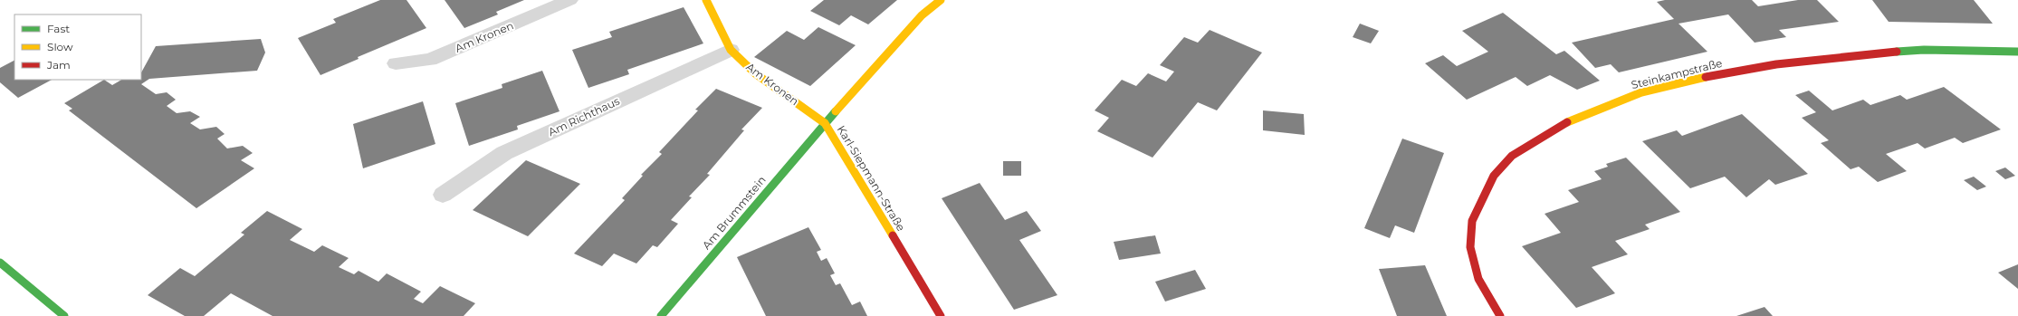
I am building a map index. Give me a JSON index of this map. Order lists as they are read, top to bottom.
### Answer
{
  "streets": {
    "street": [
      "Am Kronen",
      "Steinkampstraße",
      "Am Richthaus",
      "Karl-Siepmann-Straße",
      "Am Brummstein"
    ]
  },
  "crossings": [
    ["Am Kronen", "Am Richthaus"],
    ["Am Kronen", "Karl-Siepmann-Straße"],
    ["Am Kronen", "Am Brummstein"],
    ["Karl-Siepmann-Straße", "Am Brummstein"]
  ],
  "legend": ["Fast", "Slow", "Jam"]
}
